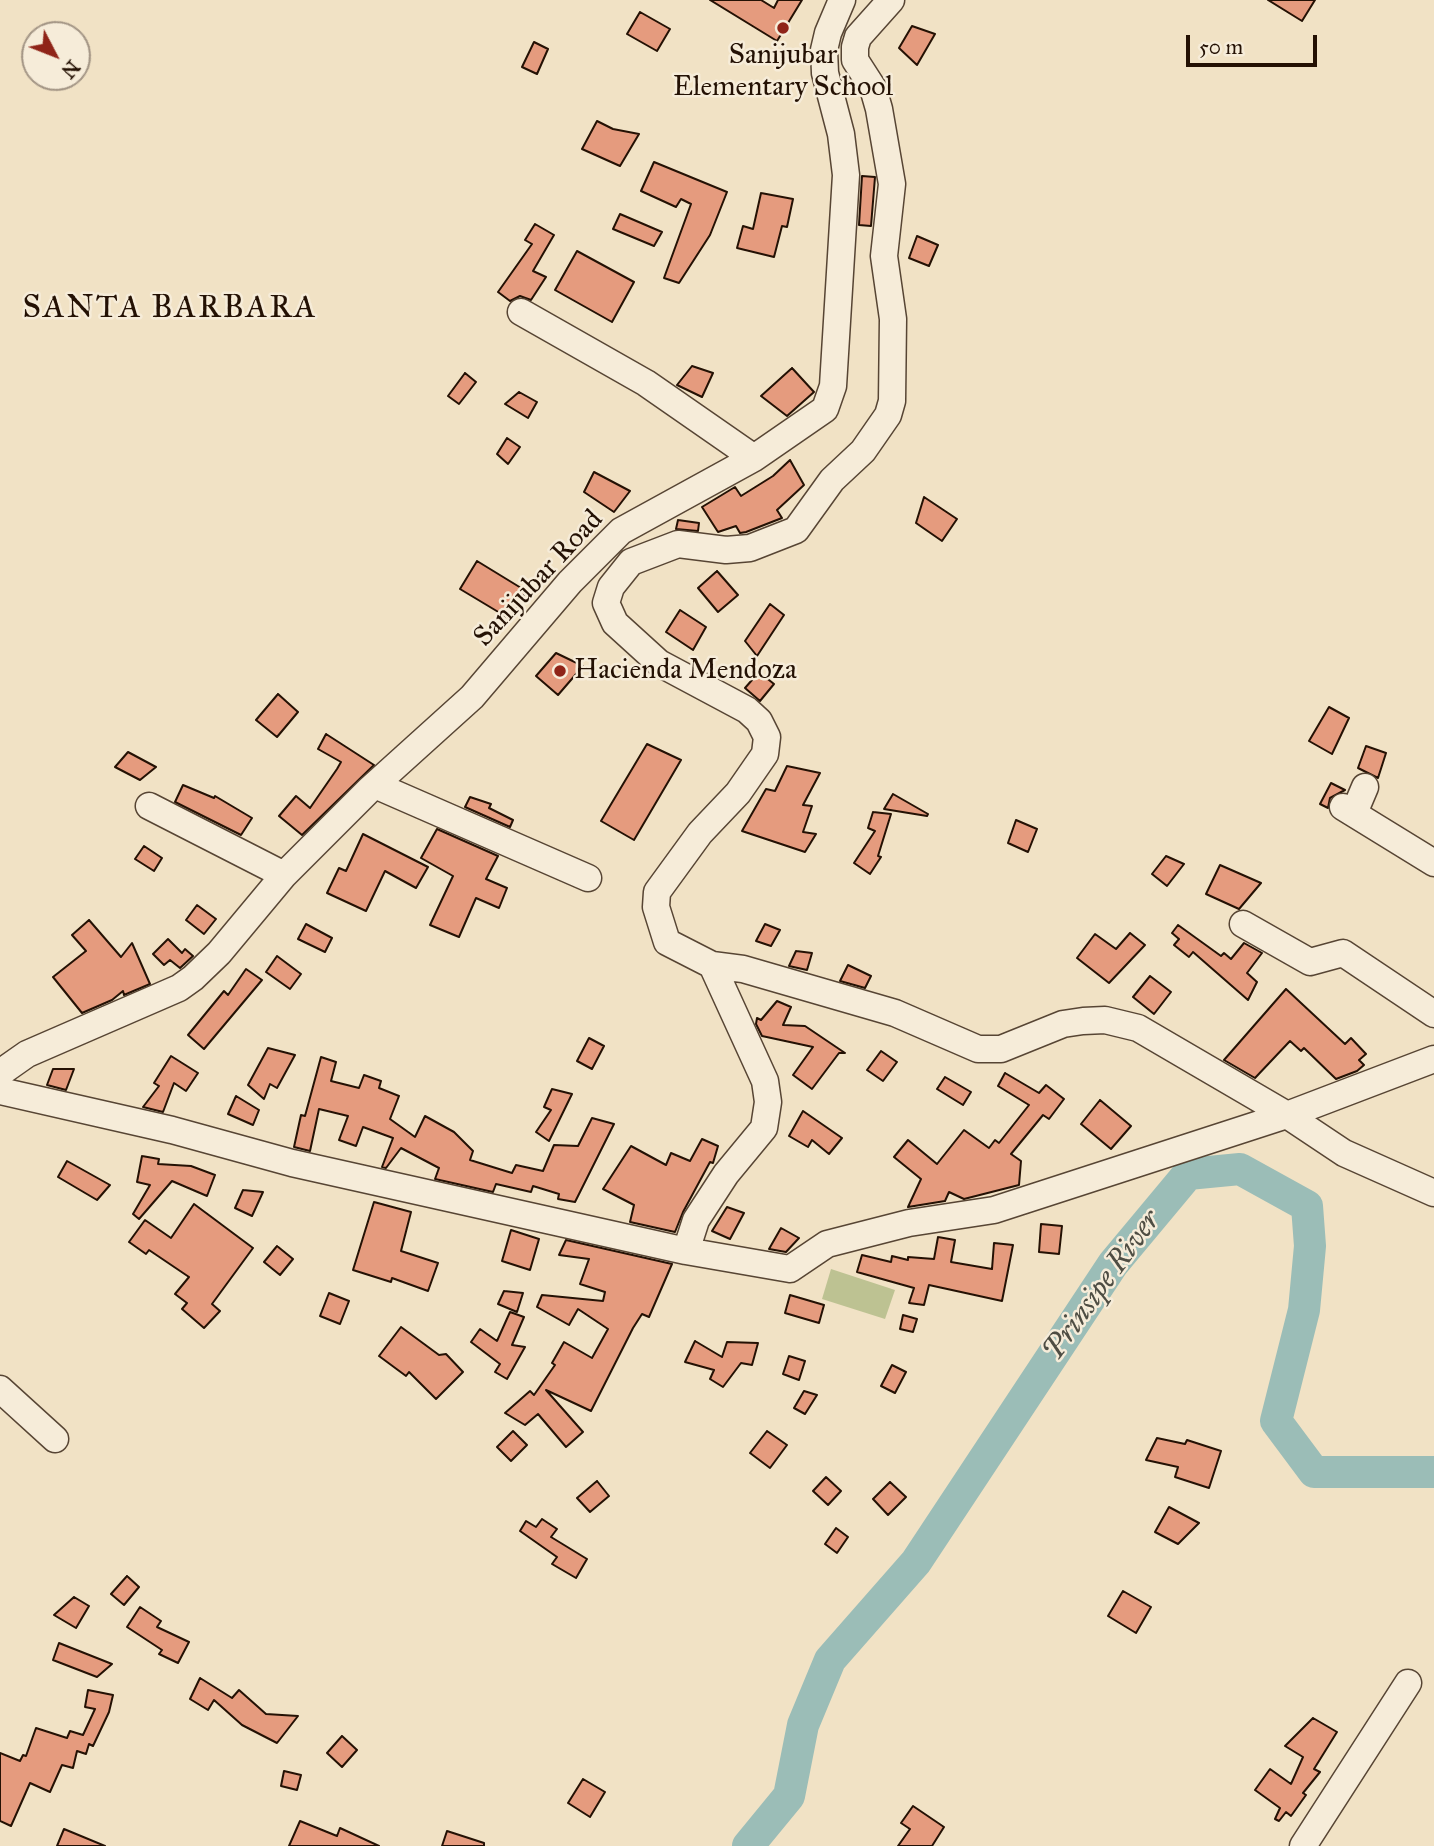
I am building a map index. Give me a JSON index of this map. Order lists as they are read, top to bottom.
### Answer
{
  "streets": {
    "street": ["Sanijubar Road"]
  },
  "districts": ["SANTA BARBARA"],
  "water": ["Prinsipe River"],
  "places": ["Sanijubar Elementary School", "Hacienda Mendoza"],
  "scale_bar": "50 m",
  "north": "bottom right"
}
